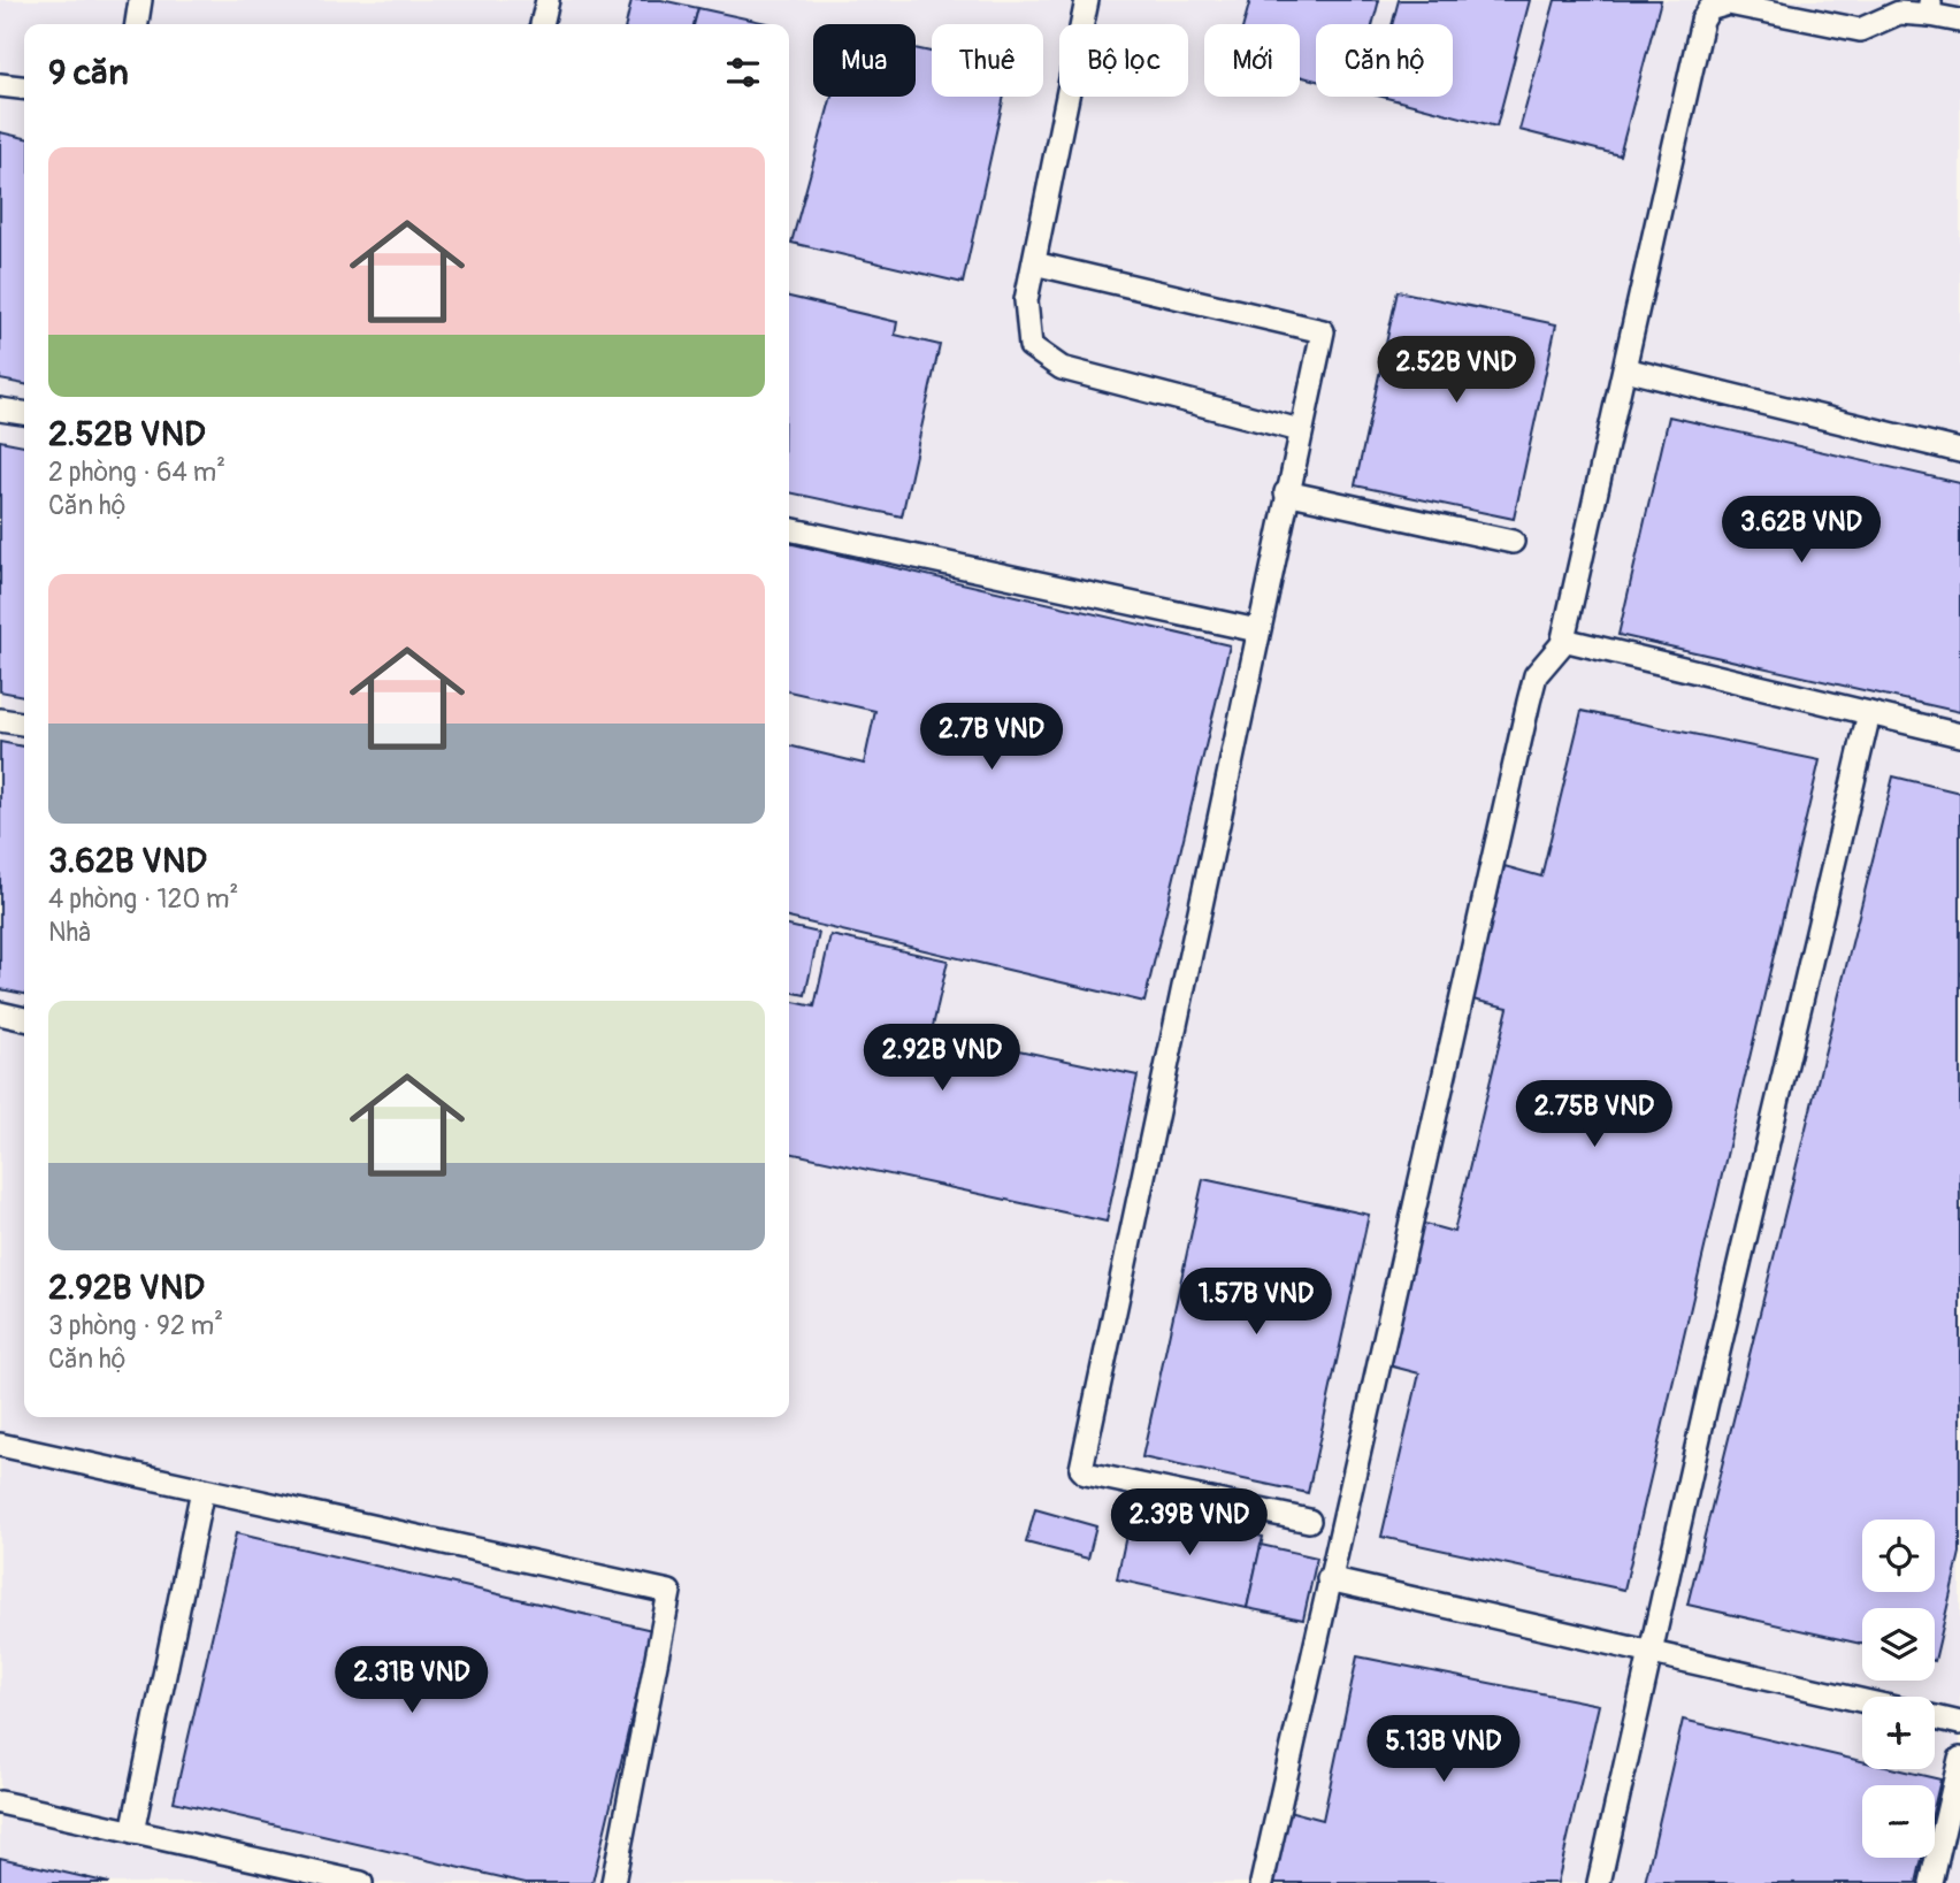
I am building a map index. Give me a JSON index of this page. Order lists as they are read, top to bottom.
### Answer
{
  "page": {
    "chip": [
      "Mua",
      "Thuê",
      "Bộ lọc",
      "Mới",
      "Căn hộ"
    ],
    "heading": "9 căn",
    "list": [
      {
        "name": "2.52B VND",
        "note": "2 phòng · 64 m² · Căn hộ"
      },
      {
        "name": "3.62B VND",
        "note": "4 phòng · 120 m² · Nhà"
      },
      {
        "name": "2.92B VND",
        "note": "3 phòng · 92 m² · Căn hộ"
      }
    ],
    "price": [
      "2.52B VND",
      "3.62B VND",
      "2.7B VND",
      "2.92B VND",
      "2.75B VND",
      "1.57B VND",
      "2.39B VND",
      "2.31B VND",
      "5.13B VND"
    ],
    "map_buttons": ["+", "−"]
  }
}
